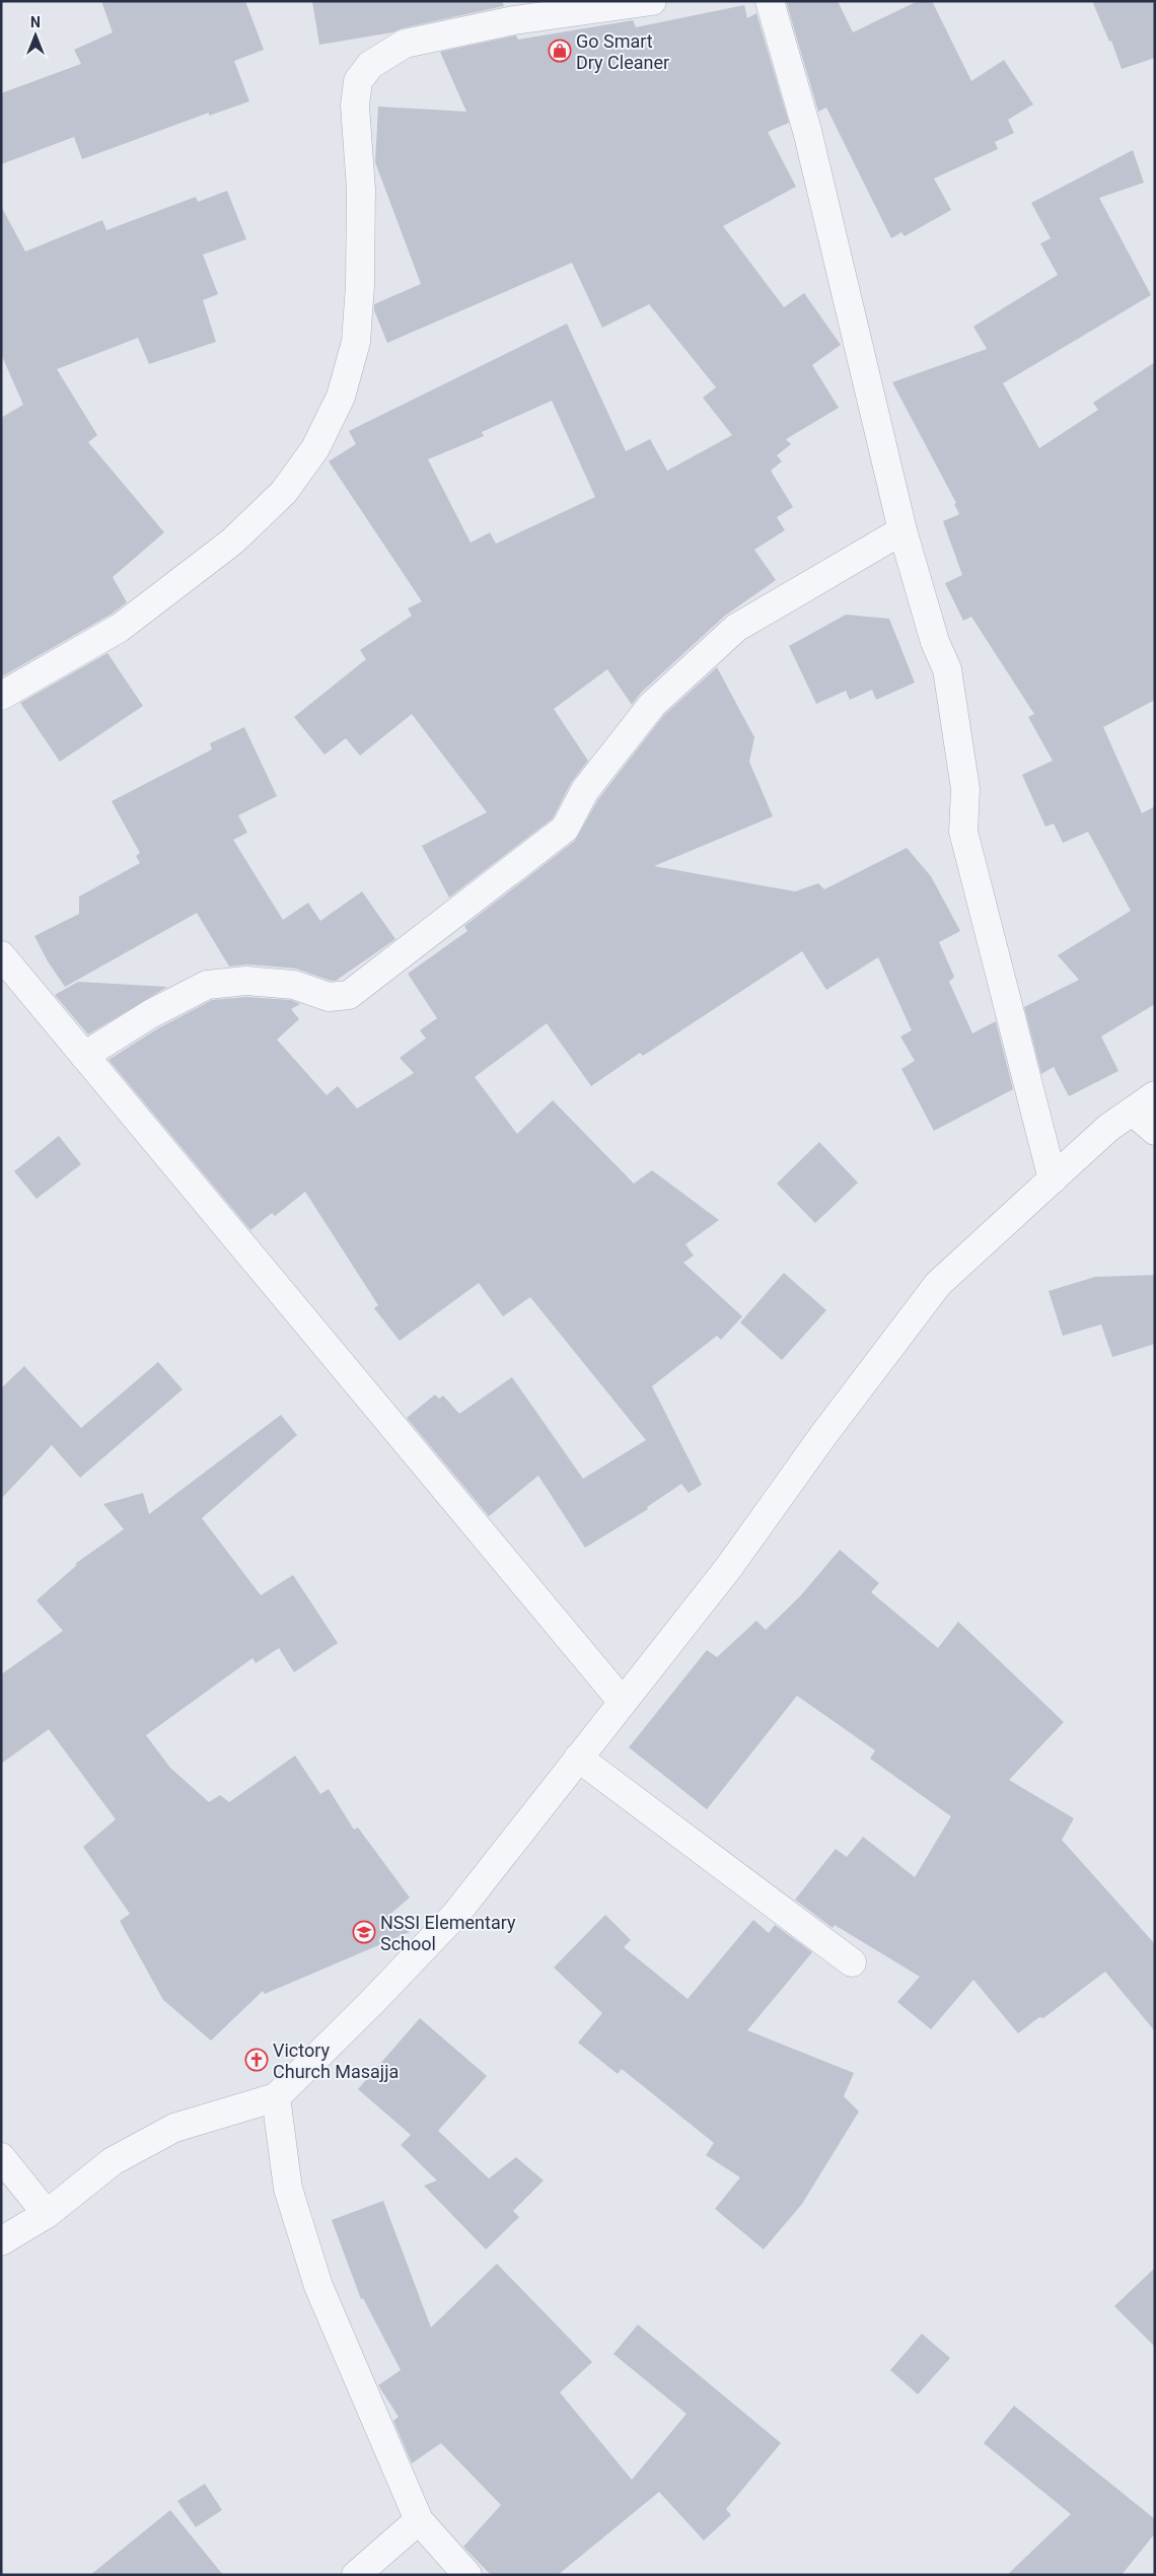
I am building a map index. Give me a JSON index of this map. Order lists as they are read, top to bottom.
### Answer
{
  "places": {
    "shop": ["Go Smart Dry Cleaner"],
    "school or university": ["NSSI Elementary School"],
    "church": ["Victory Church Masajja"]
  },
  "north": "top"
}
